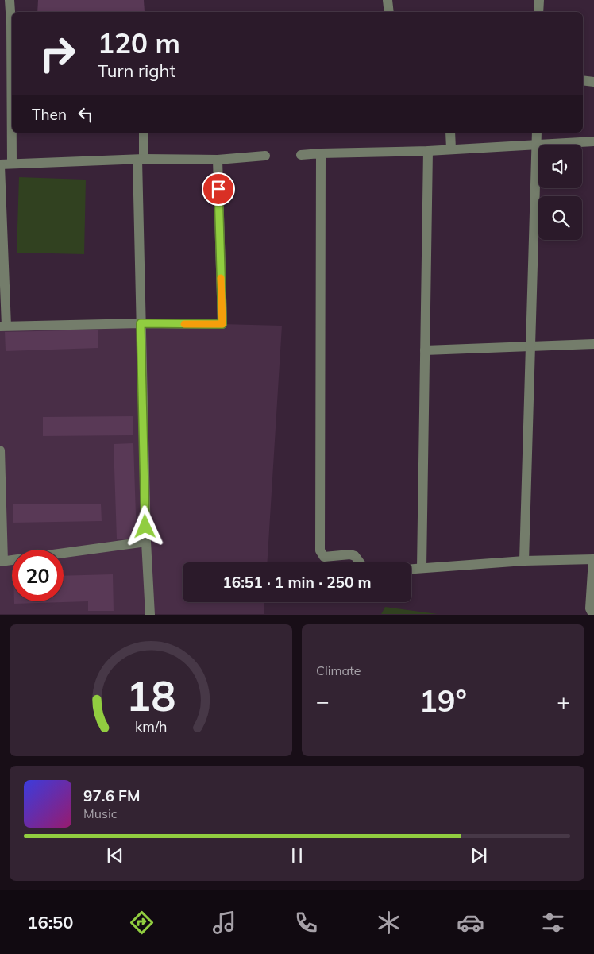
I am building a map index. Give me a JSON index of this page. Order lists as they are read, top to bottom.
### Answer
{
  "page": {
    "turn": ["120 m", "Turn right"],
    "then": "Then",
    "limit": "20",
    "trip": "16:51 · 1 min · 250 m",
    "tile": "Climate",
    "heat": ["−", "19°", "+"],
    "song": ["97.6 FM", "Music"],
    "tabs": "16:50",
    "gauge": ["18", "km/h"]
  }
}
